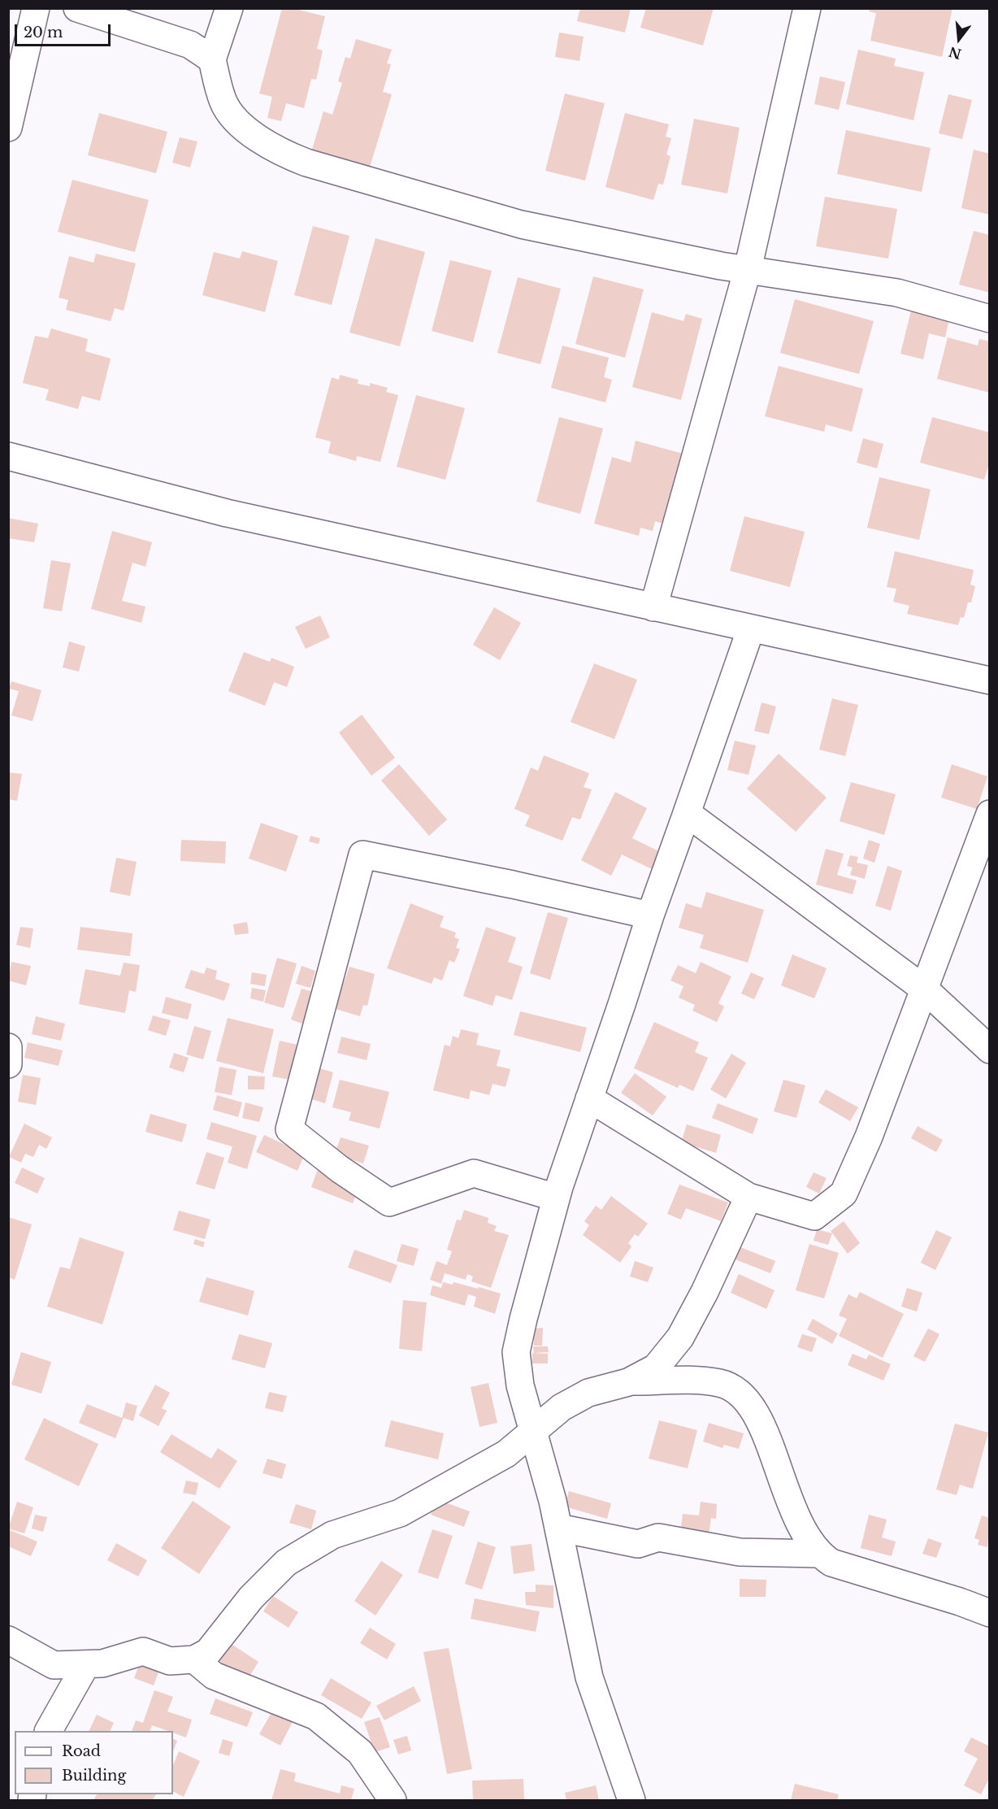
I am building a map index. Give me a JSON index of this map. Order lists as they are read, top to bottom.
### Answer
{
  "legend": ["Road", "Building"],
  "scale_bar": "20 m",
  "north": "bottom"
}
